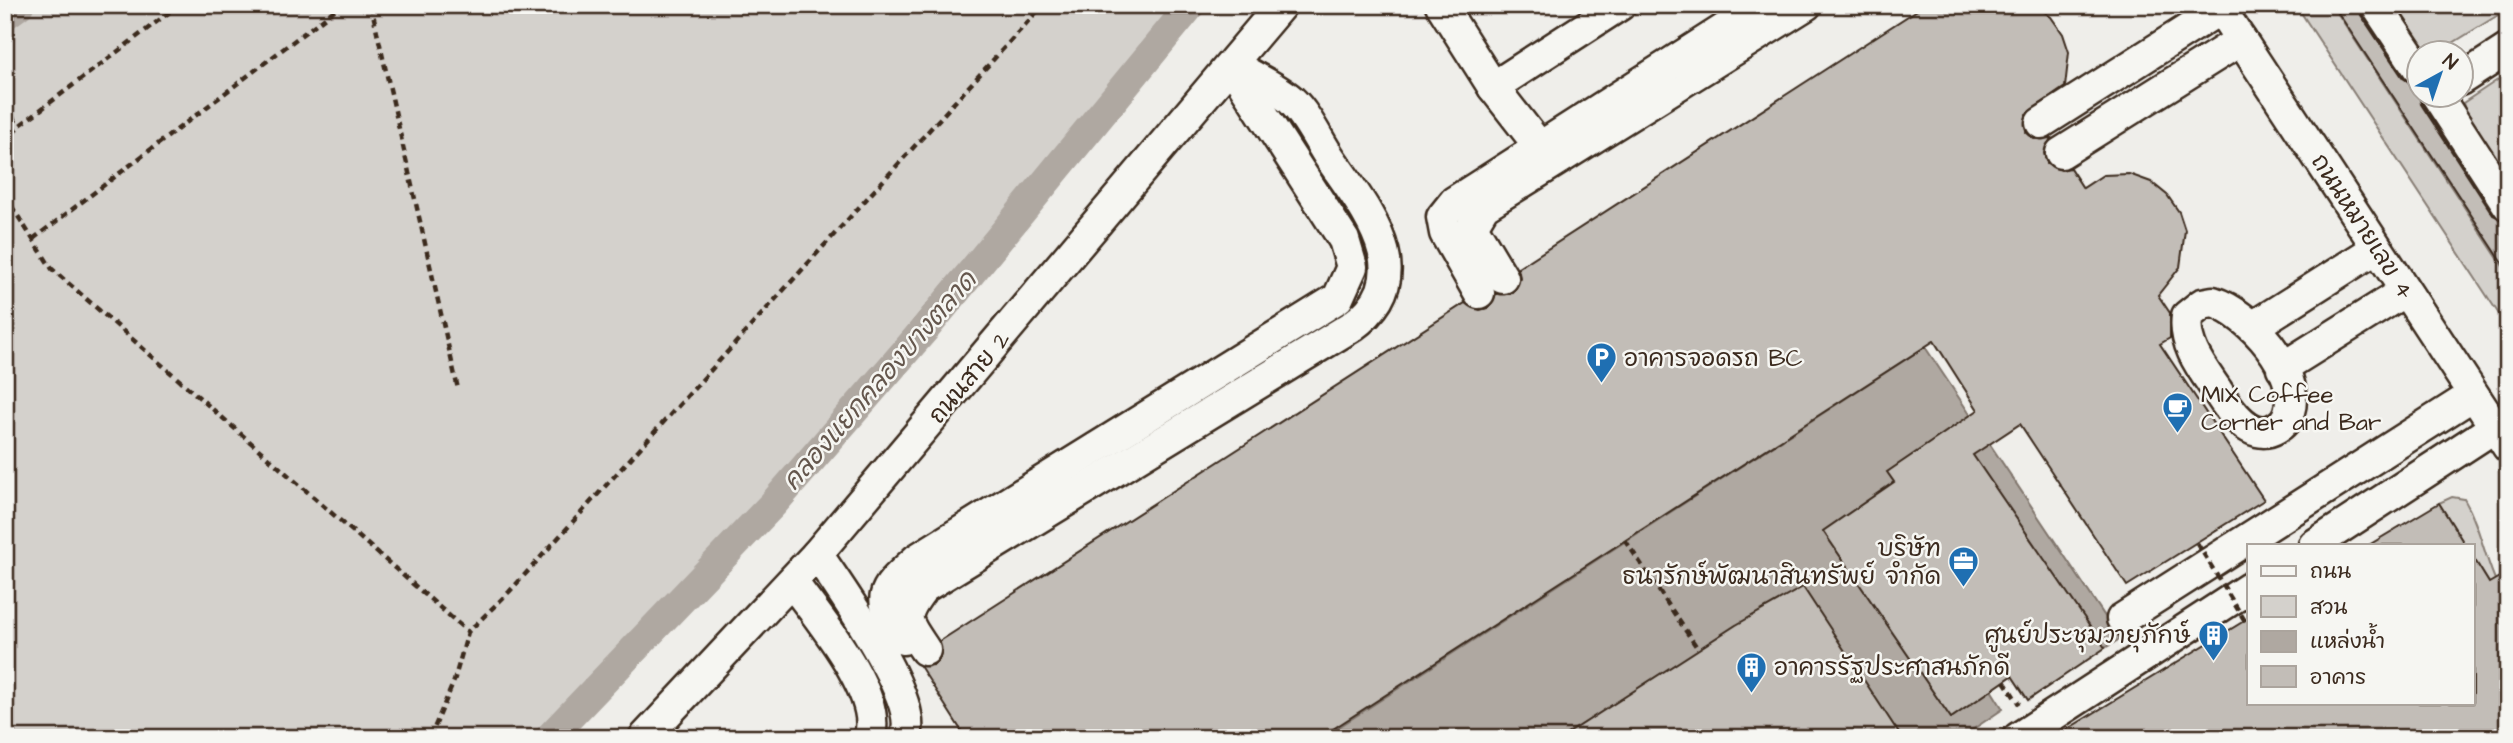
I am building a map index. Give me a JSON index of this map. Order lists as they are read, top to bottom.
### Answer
{
  "streets": {
    "street": ["ถนนหมายเลข 4", "ถนนสาย 2"]
  },
  "water": ["คลองแยกคลองบางตลาด"],
  "places": {
    "parking": ["อาคารจอดรถ BC"],
    "cafe": ["MIX Coffee Corner and Bar"],
    "office": ["บริษัท ธนารักษ์พัฒนาสินทรัพย์ จำกัด"],
    "building": ["ศูนย์ประชุมวายุภักษ์", "อาคารรัฐประศาสนภักดี"]
  },
  "legend": [
    "ถนน",
    "สวน",
    "แหล่งน้ำ",
    "อาคาร"
  ],
  "north": "top right"
}
